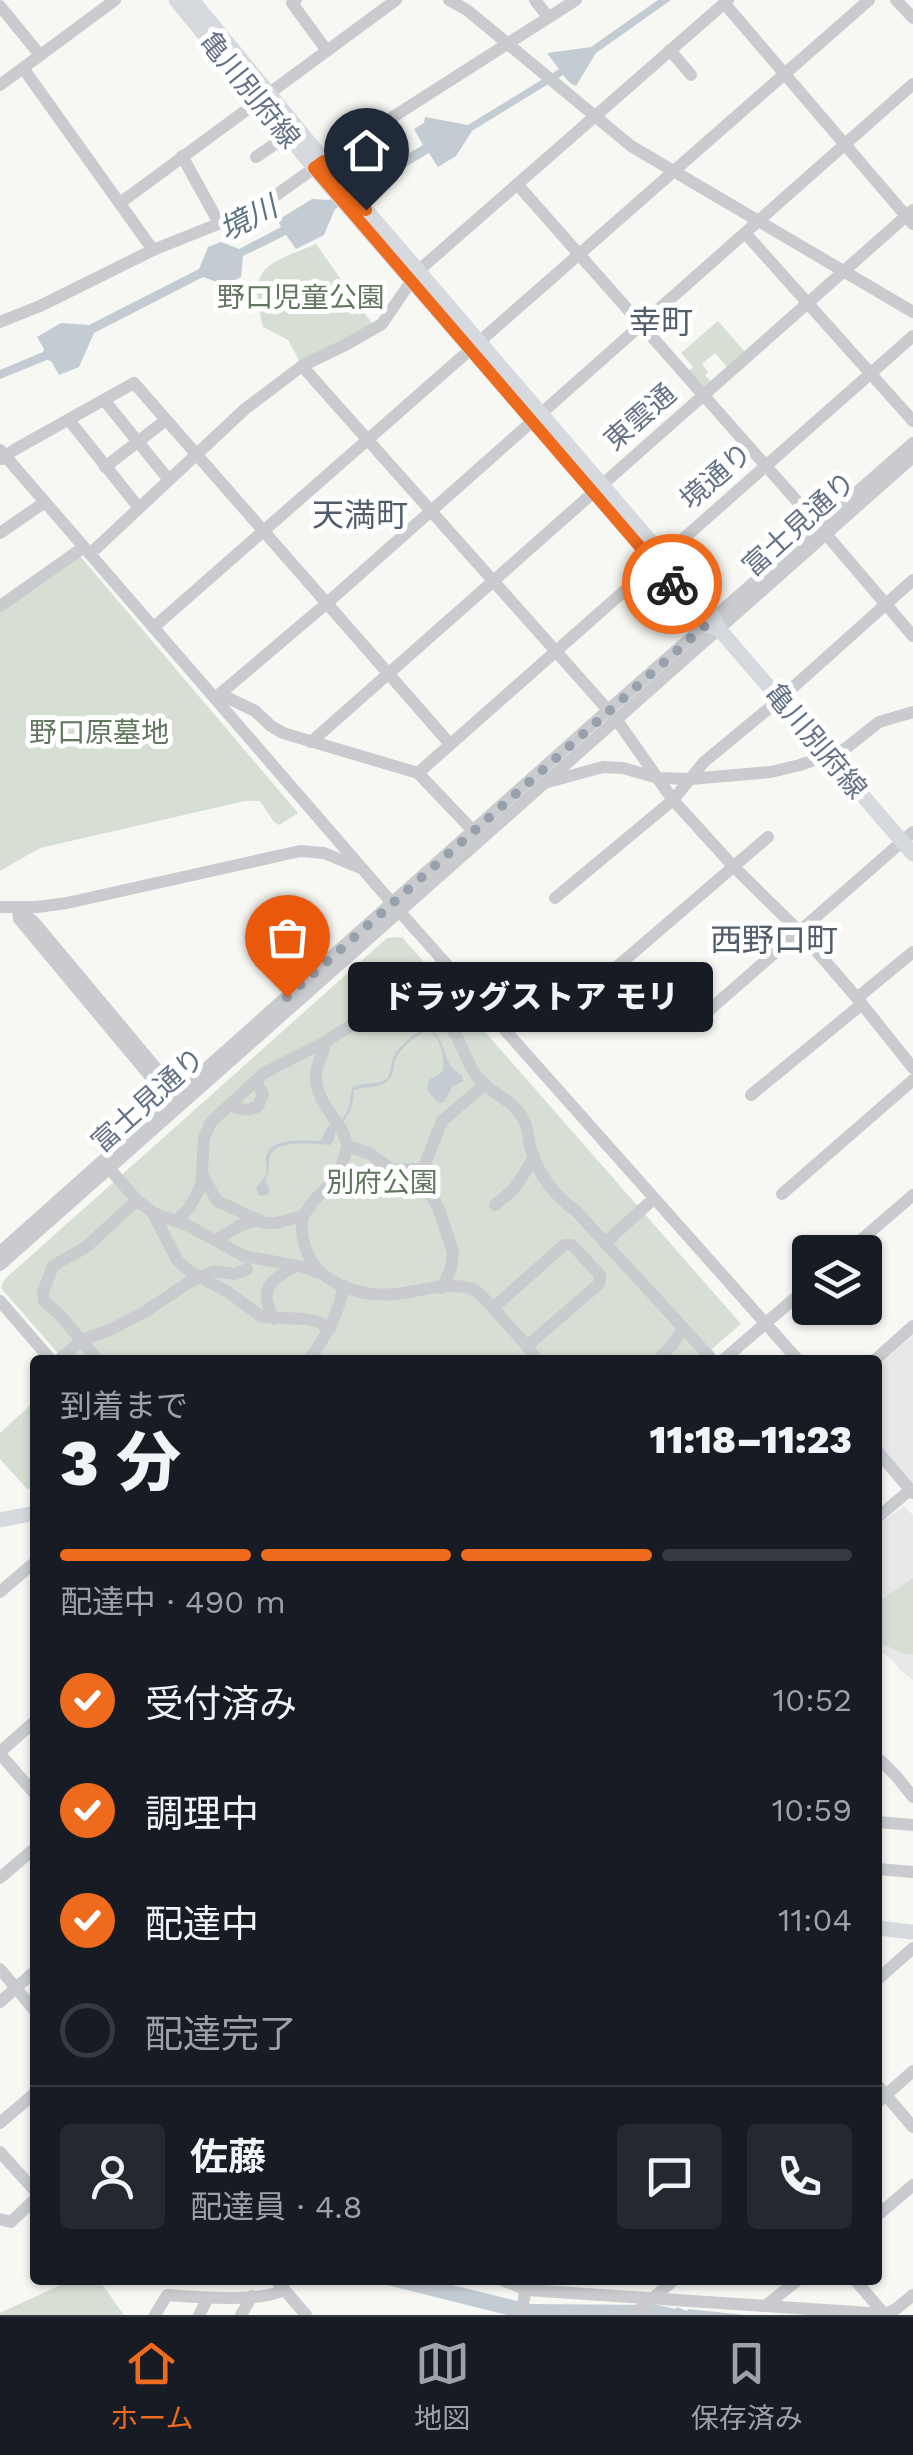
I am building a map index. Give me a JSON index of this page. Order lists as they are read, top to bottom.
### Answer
{
  "streets": {
    "main road": ["亀川別府線"],
    "street": ["東雲通", "境通り", "富士見通り"]
  },
  "crossings": [
    ["亀川別府線", "東雲通"],
    ["亀川別府線", "境通り"],
    ["亀川別府線", "富士見通り"]
  ],
  "districts": ["幸町", "天満町", "西野口町"],
  "water": ["境川"],
  "parks": ["野口児童公園", "野口原墓地", "別府公園"],
  "places": ["ドラッグストア モリ"],
  "page": {
    "bubble": "ドラッグストア モリ",
    "heading": ["3 分", "到着まで", "11:18–11:23"],
    "panel": ["佐藤", "配達員 · 4.8"],
    "bar": "配達中 · 490 m",
    "list": [
      ["受付済み", "10:52"],
      ["調理中", "10:59"],
      ["配達中", "11:04"],
      "配達完了"
    ],
    "tabs": ["ホーム", "地図", "保存済み"]
  }
}
